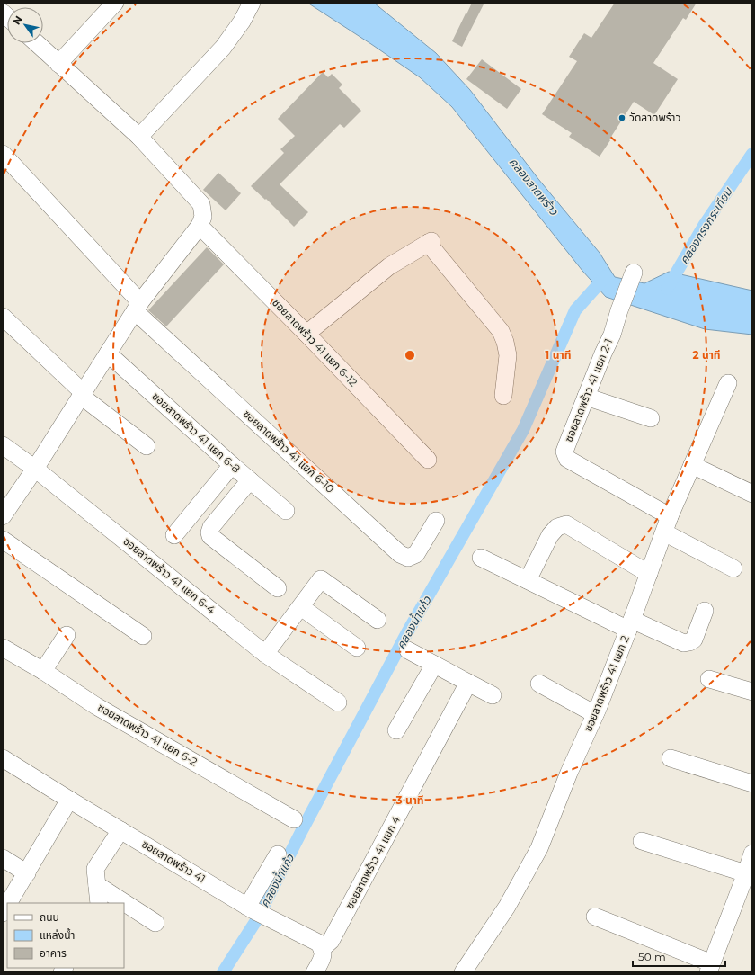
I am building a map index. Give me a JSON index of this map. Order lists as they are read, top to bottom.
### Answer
{
  "streets": {
    "street": [
      "ซอยลาดพร้าว 41 แยก 6-12",
      "ซอยลาดพร้าว 41 แยก 2-1",
      "ซอยลาดพร้าว 41 แยก 6-8",
      "ซอยลาดพร้าว 41 แยก 6-10",
      "ซอยลาดพร้าว 41 แยก 6-4",
      "ซอยลาดพร้าว 41 แยก 2",
      "ซอยลาดพร้าว 41 แยก 6-2",
      "ซอยลาดพร้าว 41",
      "ซอยลาดพร้าว 41 แยก 4"
    ]
  },
  "crossings": [
    ["ซอยลาดพร้าว 41 แยก 2-1", "ซอยลาดพร้าว 41 แยก 2"],
    ["ซอยลาดพร้าว 41", "ซอยลาดพร้าว 41 แยก 4"]
  ],
  "water": ["คลองลาดพร้าว", "คลองทรงกระเทียม", "คลองน้ำแก้ว"],
  "places": ["วัดลาดพร้าว"],
  "legend": ["ถนน", "แหล่งน้ำ", "อาคาร"],
  "scale_bar": "50 m",
  "north": "top left",
  "rings": ["1 นาที", "2 นาที", "3 นาที"]
}
